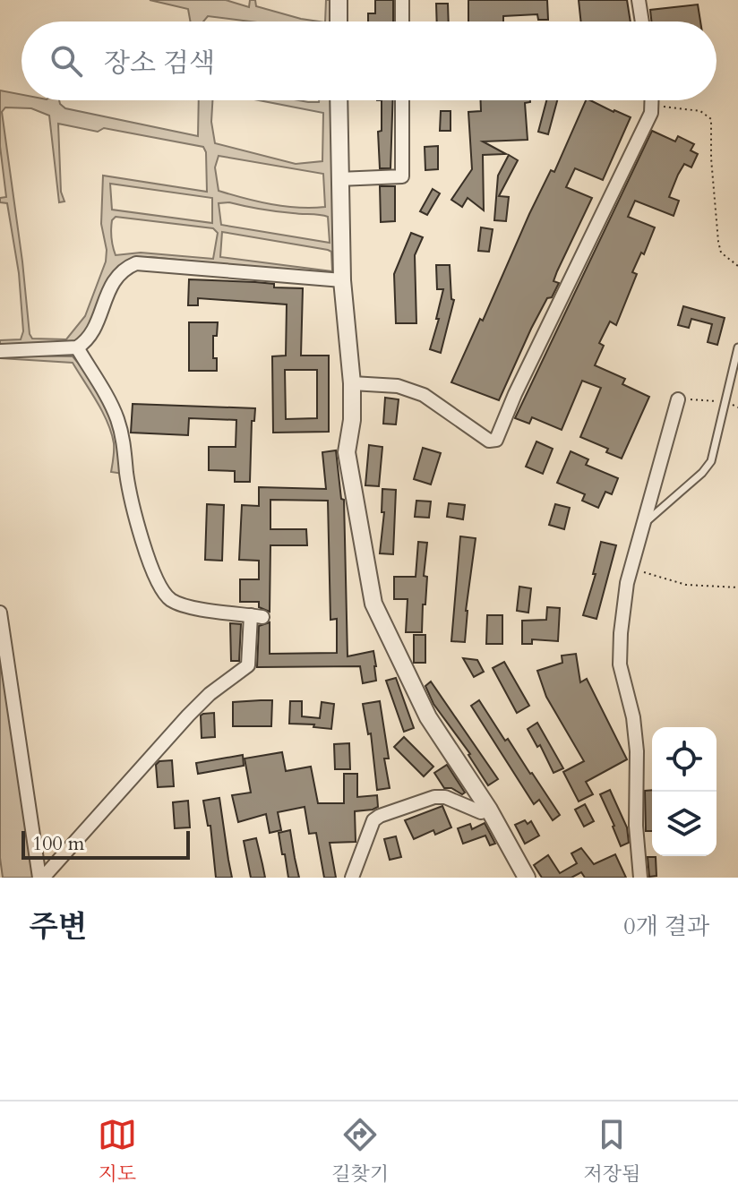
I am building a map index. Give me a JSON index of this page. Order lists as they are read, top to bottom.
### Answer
{
  "scale_bar": "100 m",
  "page": {
    "search": "장소 검색",
    "scale": "100 m",
    "heading": ["주변", "0개 결과"],
    "nav": ["지도", "길찾기", "저장됨"]
  }
}
